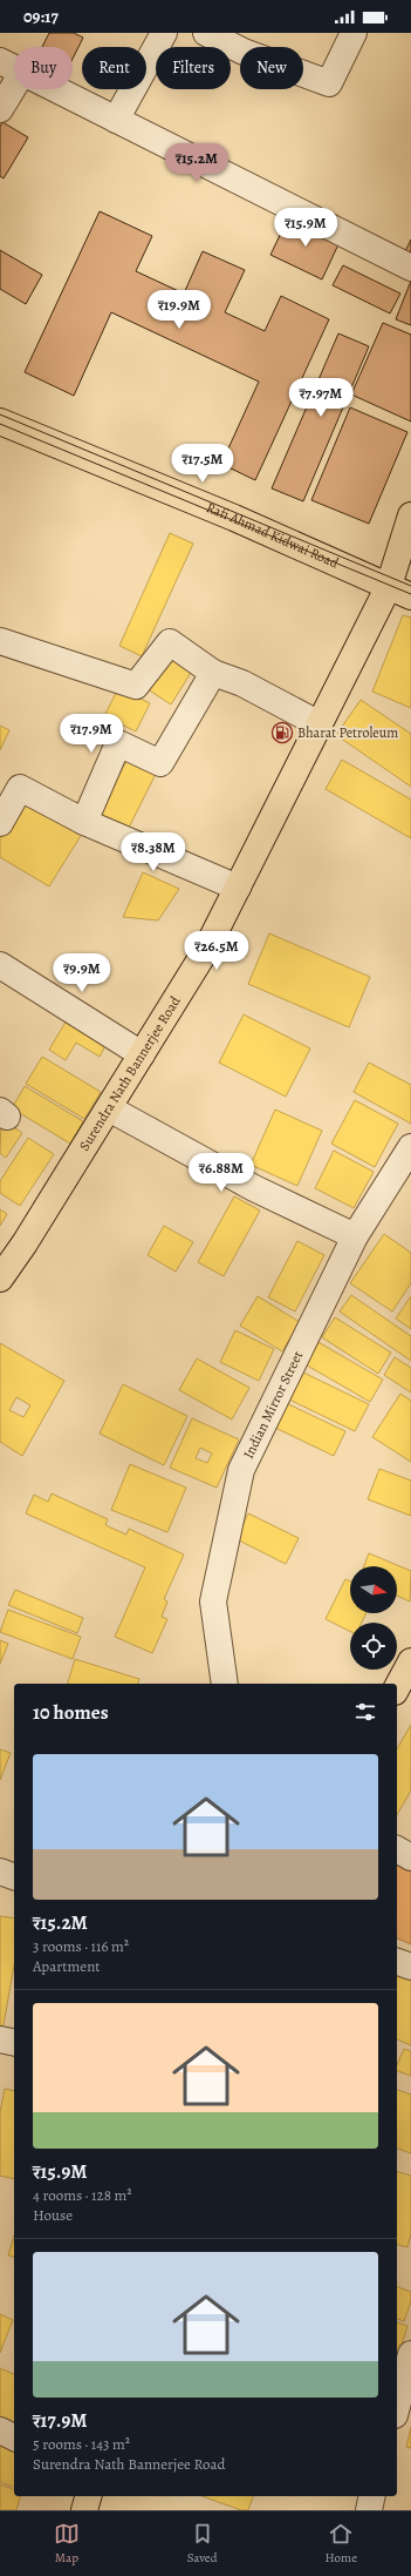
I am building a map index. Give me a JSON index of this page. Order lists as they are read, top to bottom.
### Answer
{
  "streets": {
    "main road": ["Rafi Ahmad Kidwai Road", "Surendra Nath Bannerjee Road"],
    "street": ["Indian Mirror Street"]
  },
  "crossings": [
    ["Rafi Ahmad Kidwai Road", "Surendra Nath Bannerjee Road"]
  ],
  "places": {
    "fuel station": ["Bharat Petroleum"]
  },
  "north": "right",
  "page": {
    "status": "09:17",
    "chip": [
      "Buy",
      "Rent",
      "Filters",
      "New"
    ],
    "price": [
      "₹15.2M",
      "₹15.9M",
      "₹19.9M",
      "₹7.97M",
      "₹17.5M",
      "₹17.9M",
      "₹8.38M",
      "₹26.5M",
      "₹9.9M",
      "₹6.88M"
    ],
    "heading": "10 homes",
    "list": [
      {
        "name": "₹15.2M",
        "note": "3 rooms · 116 m² · Apartment"
      },
      {
        "name": "₹15.9M",
        "note": "4 rooms · 128 m² · House"
      },
      {
        "name": "₹17.9M",
        "note": "5 rooms · 143 m² · Surendra Nath Bannerjee Road"
      }
    ],
    "tabs": ["Map", "Saved", "Home"]
  }
}
